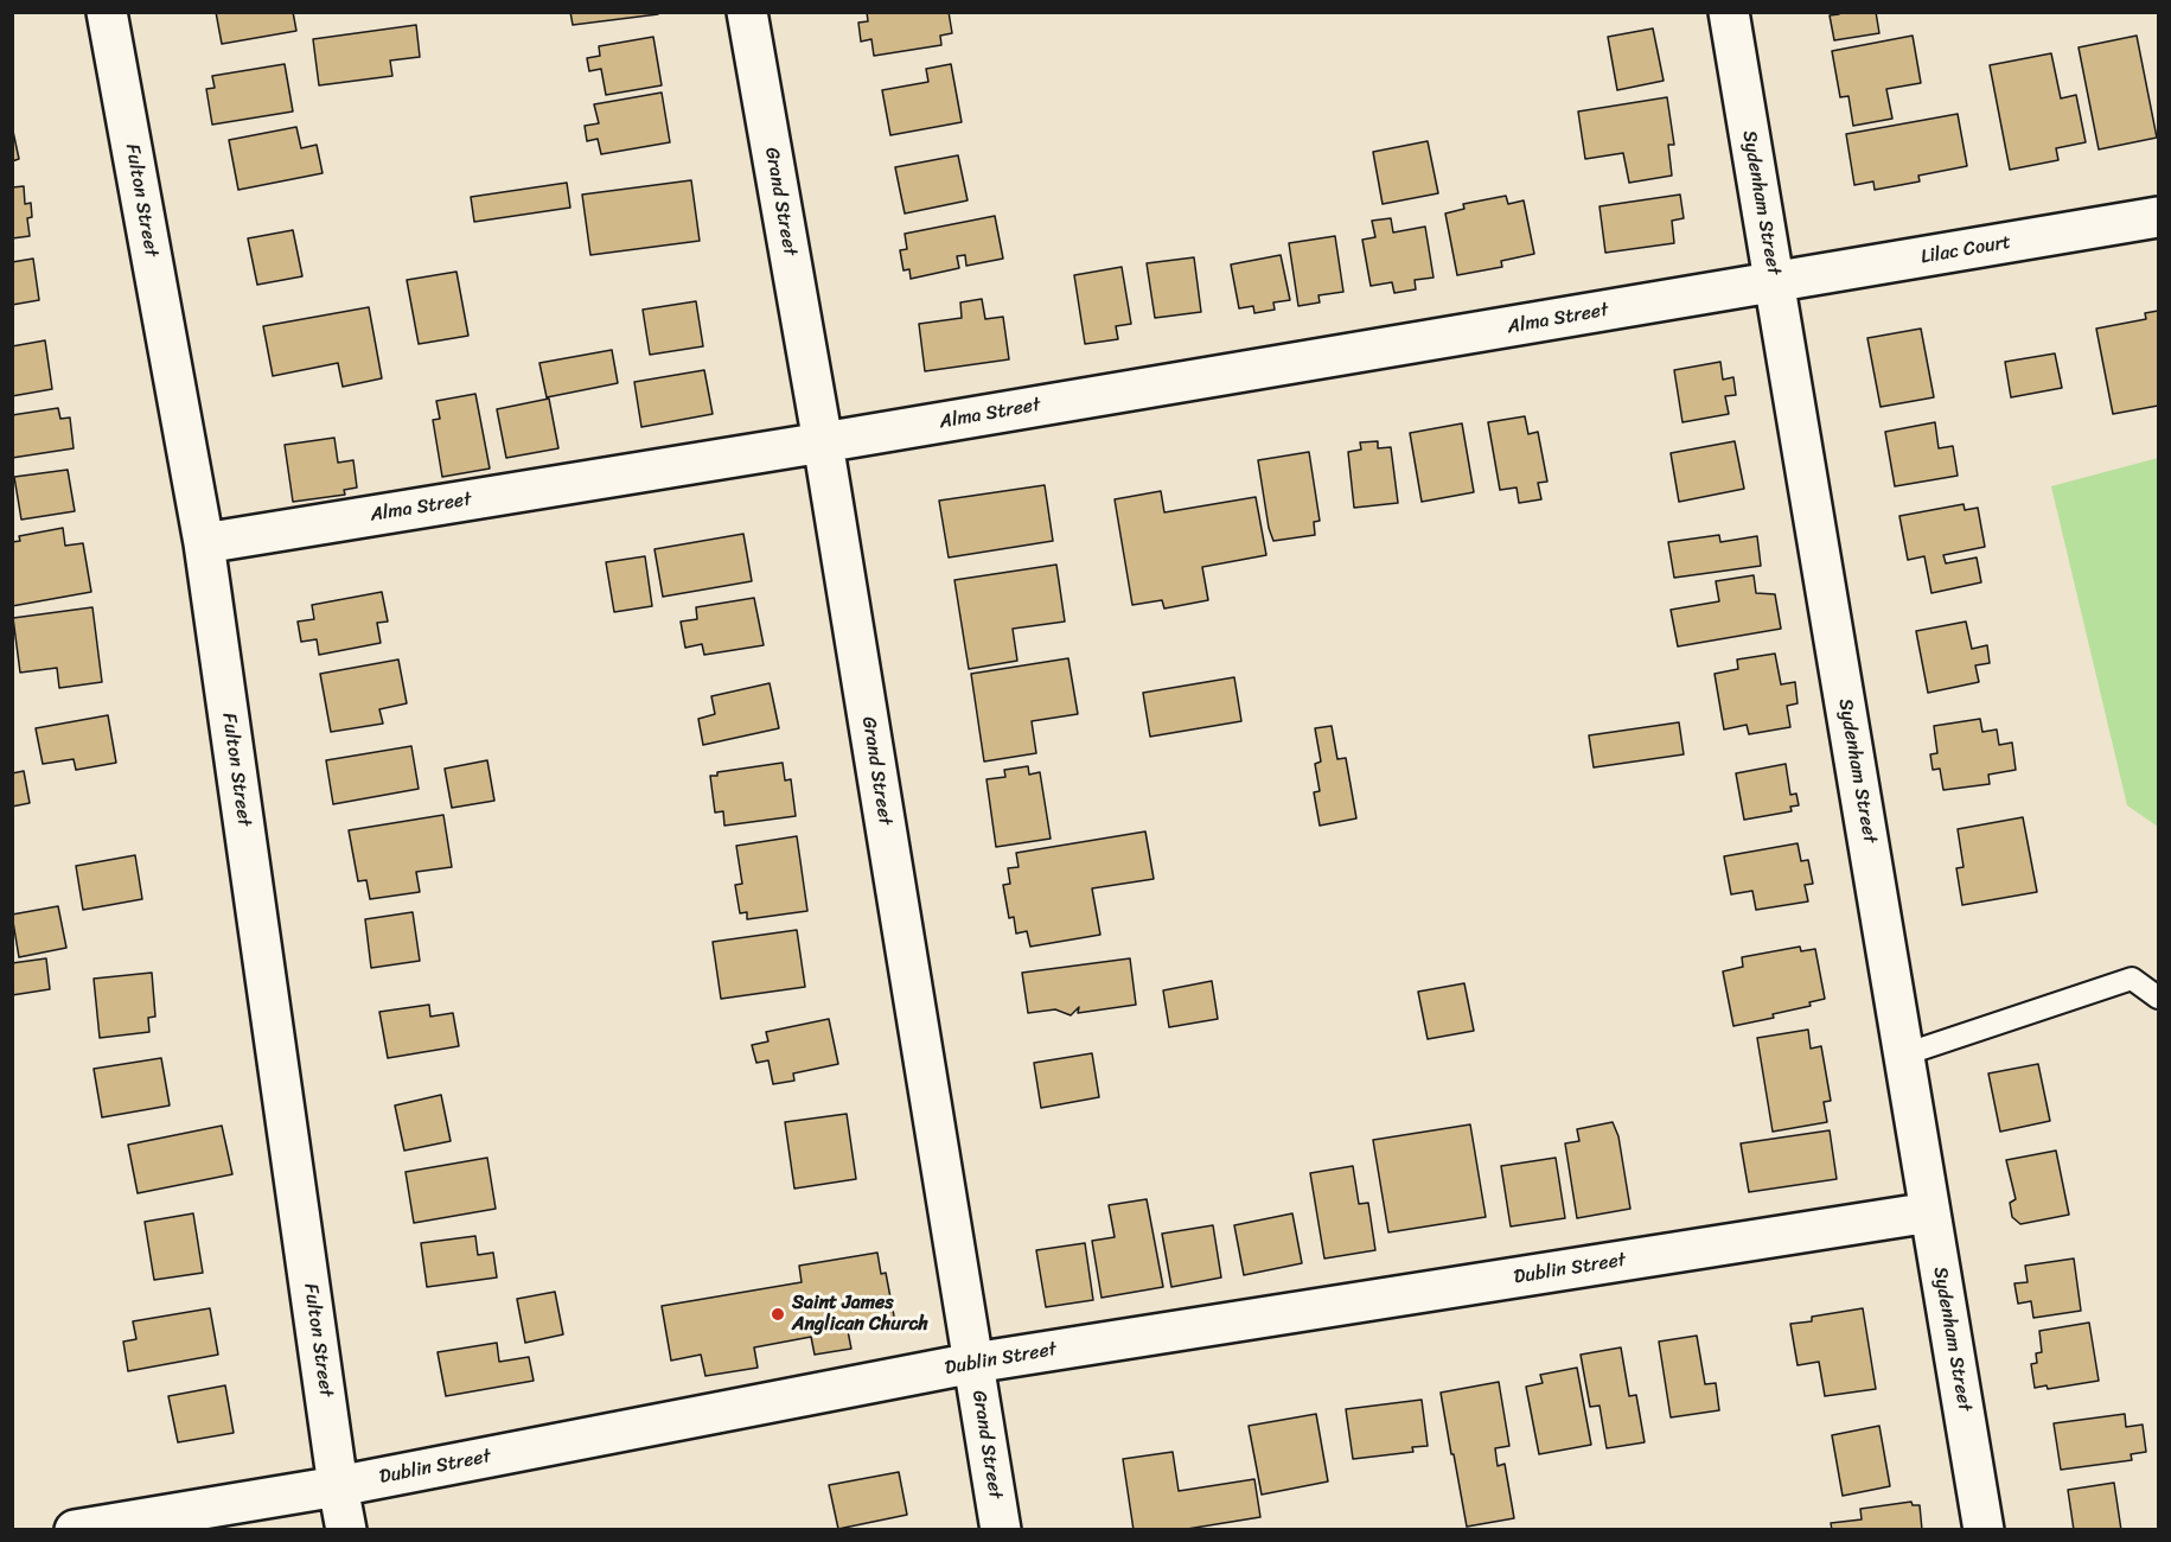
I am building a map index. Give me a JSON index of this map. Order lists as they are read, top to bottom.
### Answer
{
  "streets": {
    "street": [
      "Fulton Street",
      "Grand Street",
      "Sydenham Street",
      "Lilac Court",
      "Alma Street",
      "Dublin Street"
    ]
  },
  "crossings": [
    ["Fulton Street", "Alma Street"],
    ["Fulton Street", "Dublin Street"],
    ["Grand Street", "Alma Street"],
    ["Grand Street", "Dublin Street"],
    ["Sydenham Street", "Lilac Court"],
    ["Sydenham Street", "Alma Street"],
    ["Sydenham Street", "Dublin Street"],
    ["Lilac Court", "Alma Street"]
  ],
  "places": ["Saint James Anglican Church"]
}
